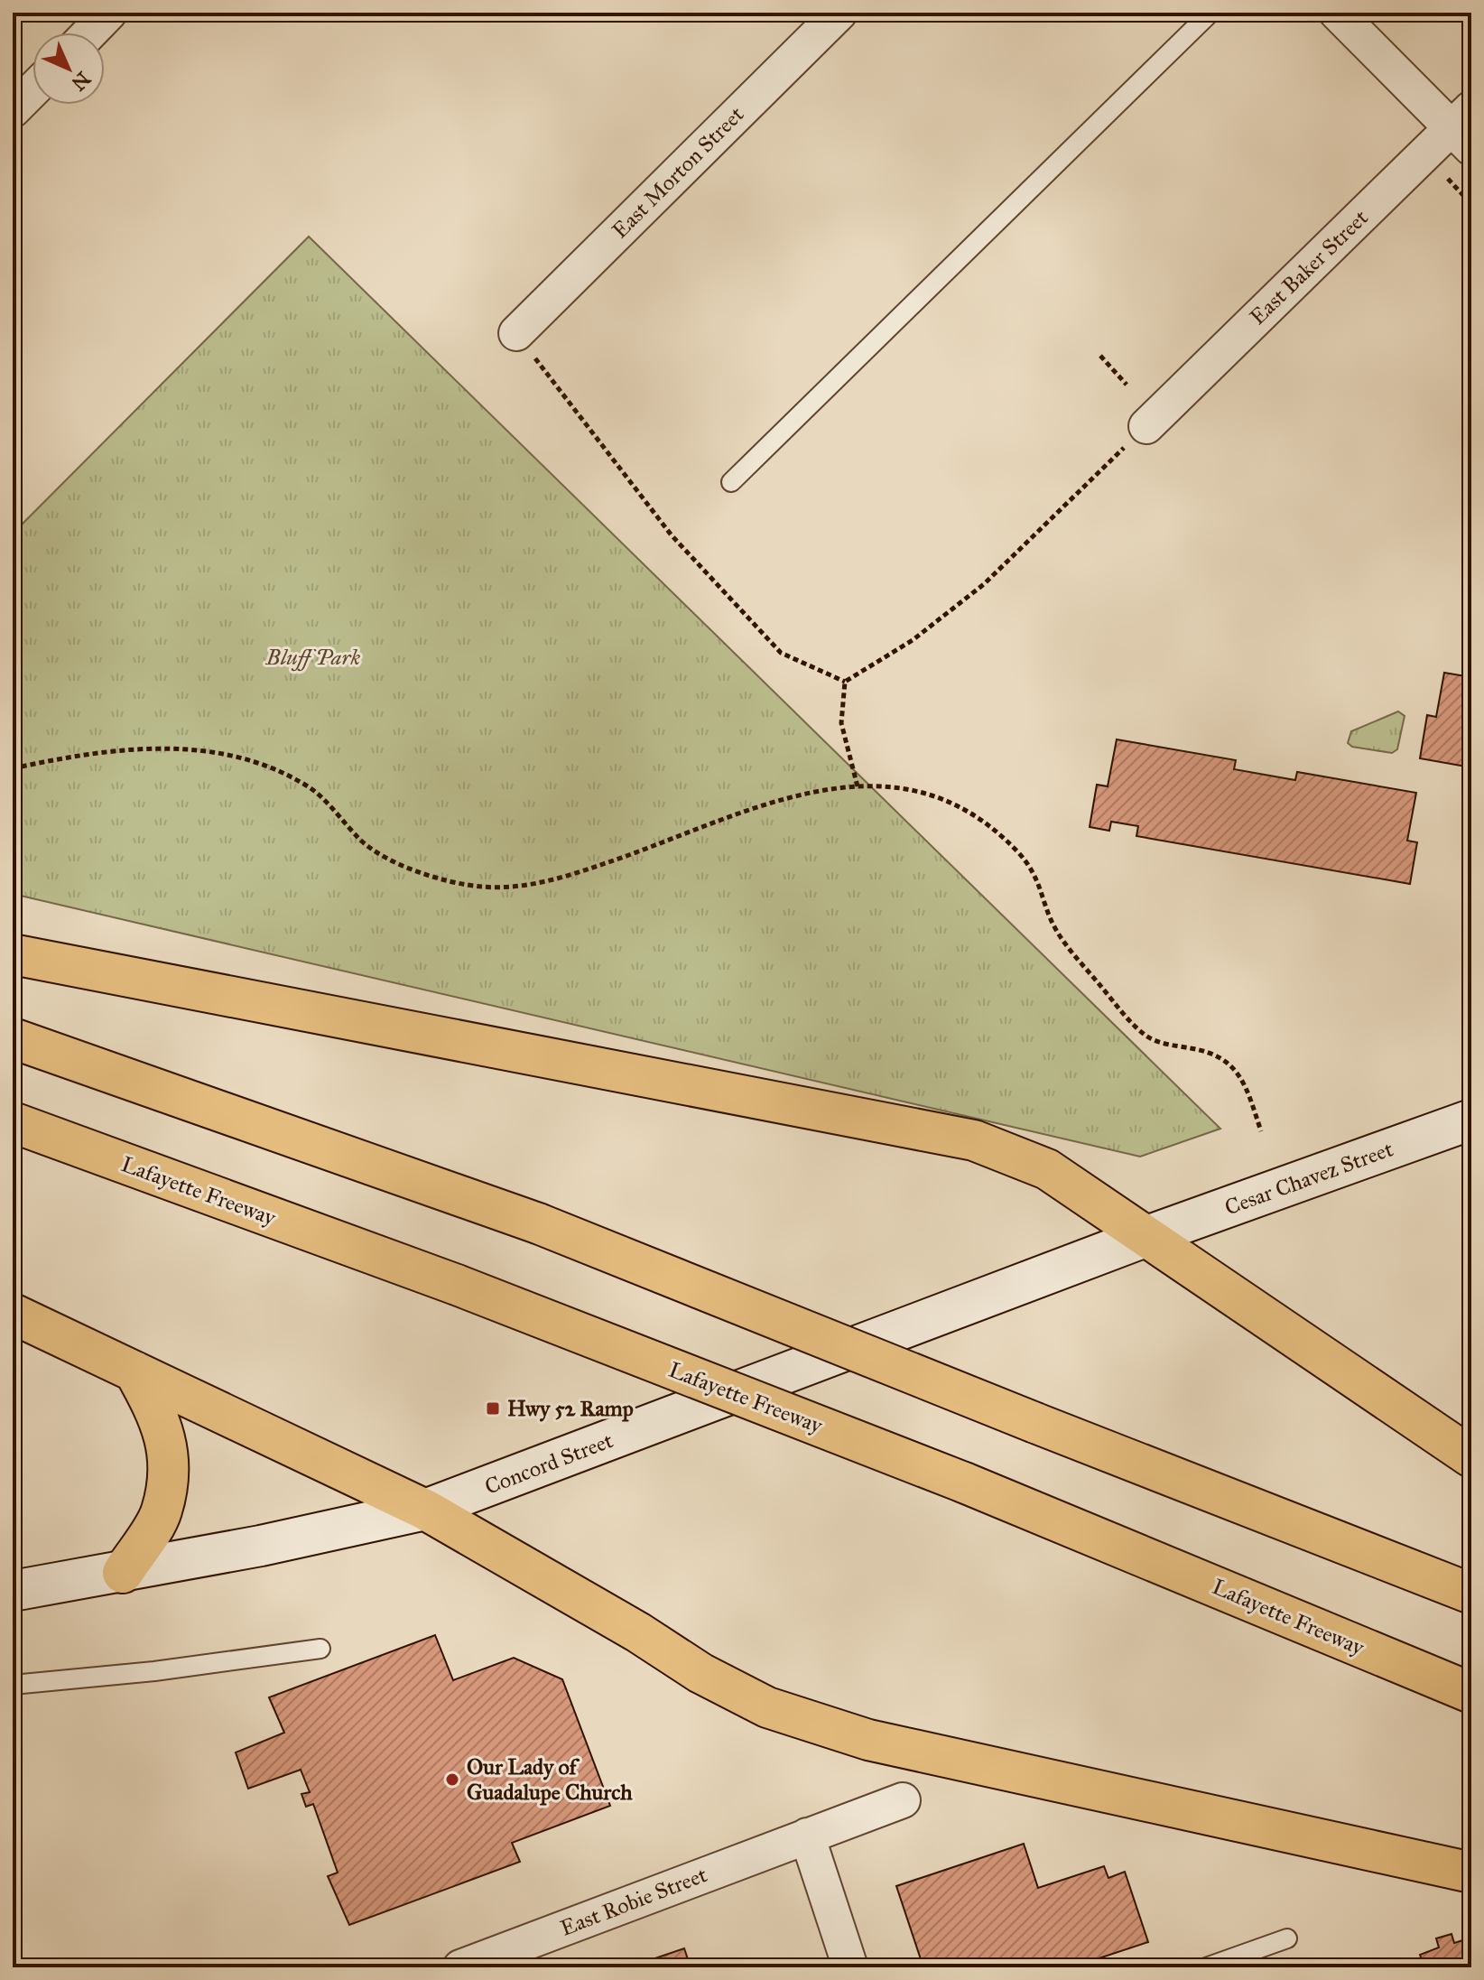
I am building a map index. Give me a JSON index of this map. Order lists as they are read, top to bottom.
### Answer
{
  "streets": {
    "highway": ["Lafayette Freeway"],
    "main road": ["Cesar Chavez Street", "Concord Street"],
    "street": ["East Morton Street", "East Baker Street", "East Robie Street"]
  },
  "crossings": [
    ["Cesar Chavez Street", "Concord Street"]
  ],
  "parks": ["Bluff Park"],
  "places": {
    "transit": ["Hwy 52 Ramp"],
    "other": ["Our Lady of Guadalupe Church"]
  },
  "north": "bottom right"
}
